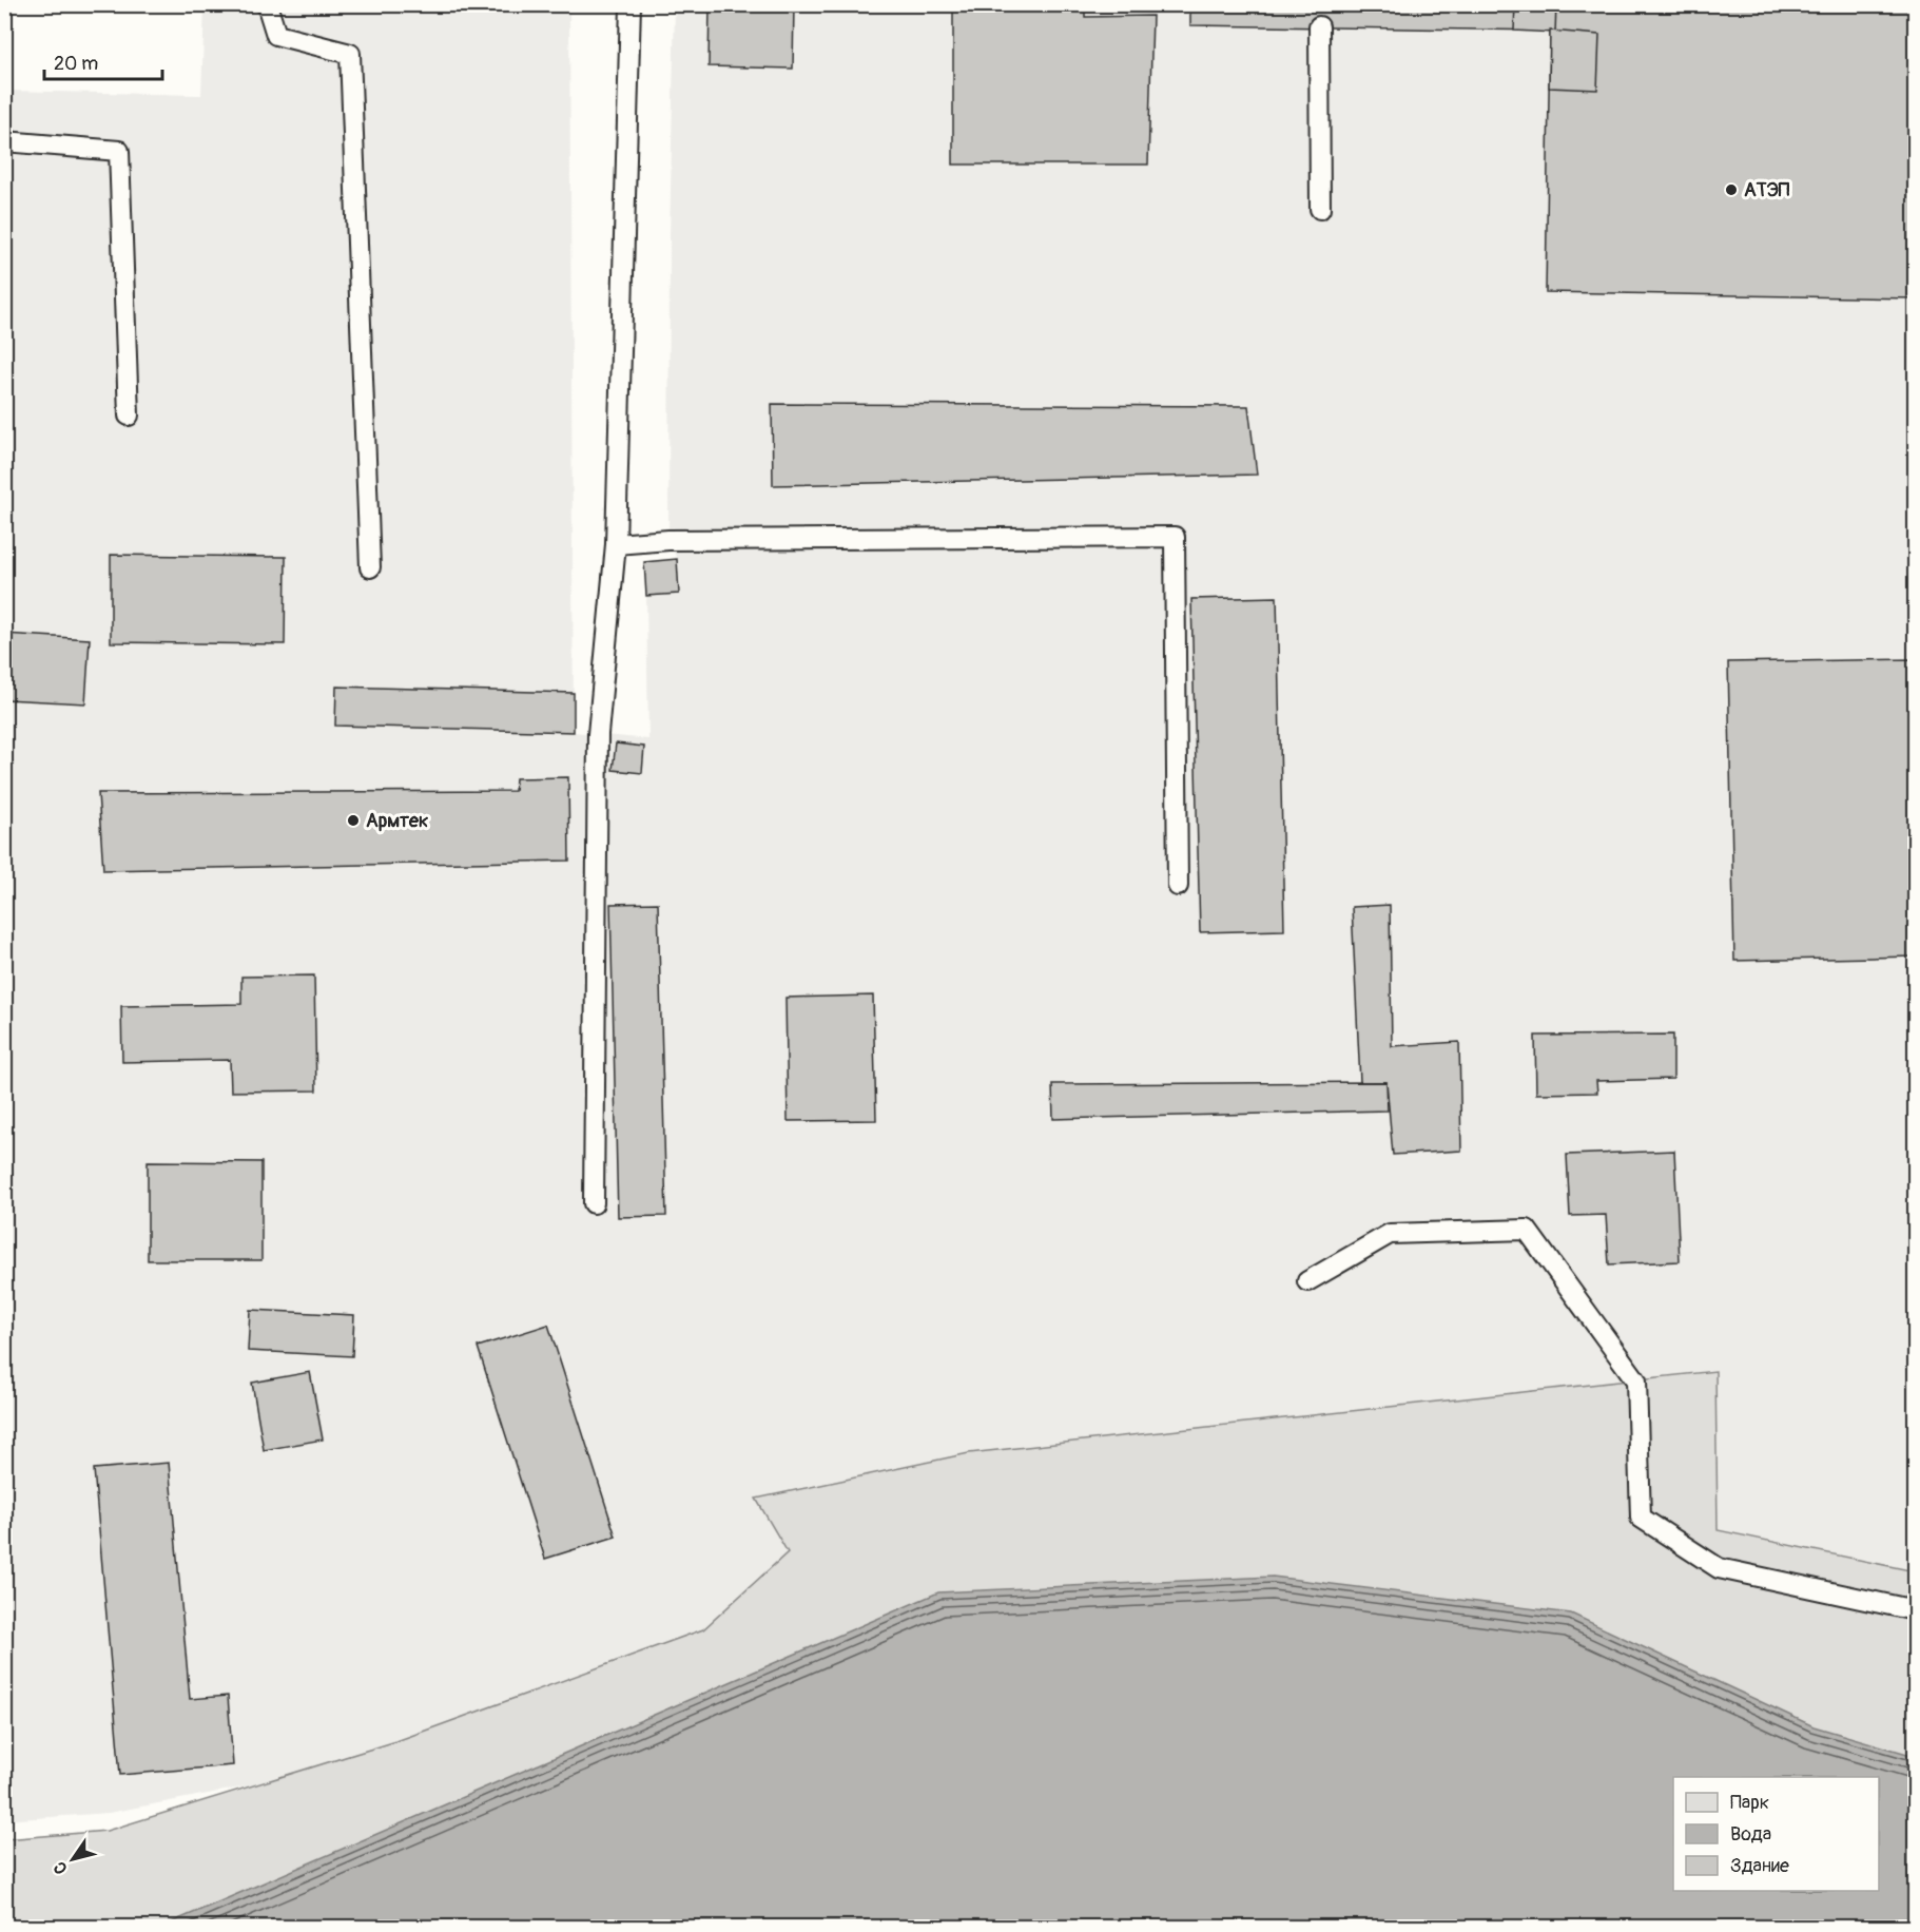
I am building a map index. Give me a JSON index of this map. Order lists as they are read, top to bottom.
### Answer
{
  "places": ["АТЭП", "Армтек"],
  "legend": ["Парк", "Вода", "Здание"],
  "scale_bar": "20 m",
  "north": "bottom left"
}
